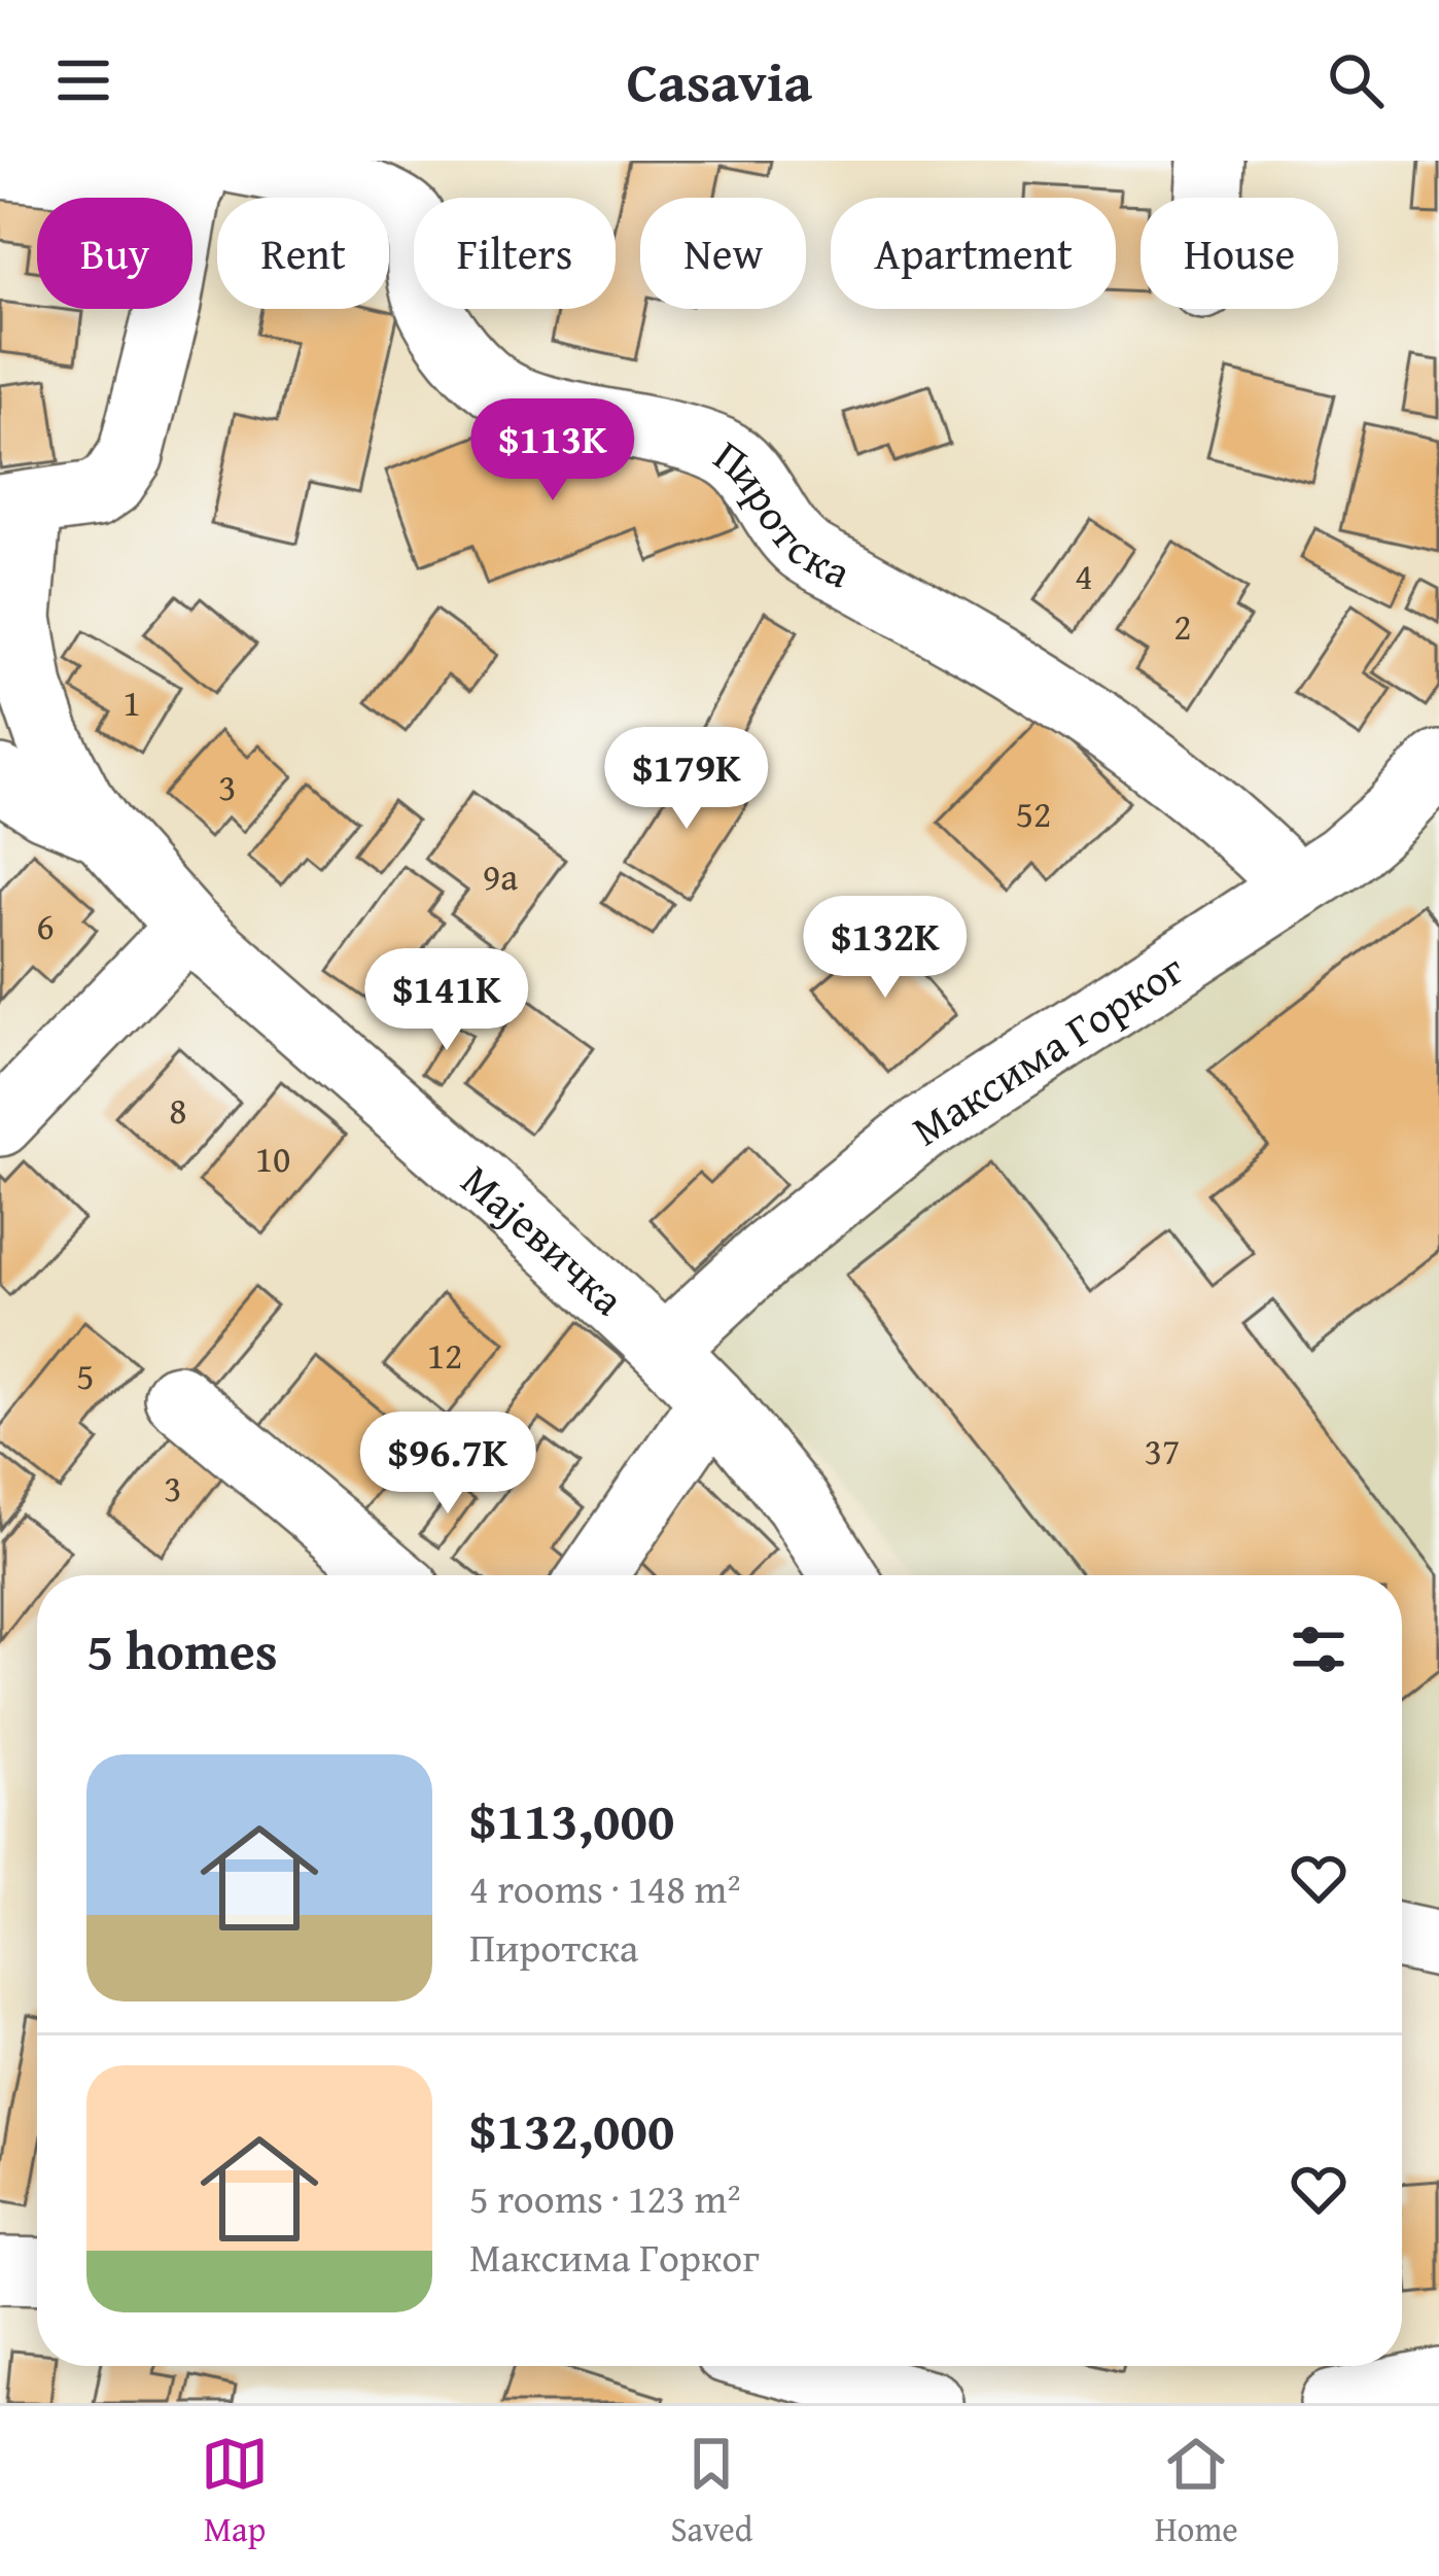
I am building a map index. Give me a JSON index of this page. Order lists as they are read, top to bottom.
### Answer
{
  "streets": {
    "street": ["Пиротска", "Максима Горког", "Мајевичка"]
  },
  "crossings": [
    ["Пиротска", "Максима Горког"],
    ["Максима Горког", "Мајевичка"]
  ],
  "house_numbers": [
    "4",
    "2",
    "1",
    "3",
    "52",
    "9a",
    "6",
    "8",
    "10",
    "12",
    "5",
    "37",
    "3"
  ],
  "page": {
    "header": "Casavia",
    "chip": [
      "Buy",
      "Rent",
      "Filters",
      "New",
      "Apartment",
      "House"
    ],
    "price": [
      "$113K",
      "$179K",
      "$132K",
      "$141K",
      "$96.7K"
    ],
    "heading": "5 homes",
    "list": [
      {
        "name": "$113,000",
        "note": "4 rooms · 148 m² · Пиротска"
      },
      {
        "name": "$132,000",
        "note": "5 rooms · 123 m² · Максима Горког"
      }
    ],
    "tabs": ["Map", "Saved", "Home"]
  }
}
